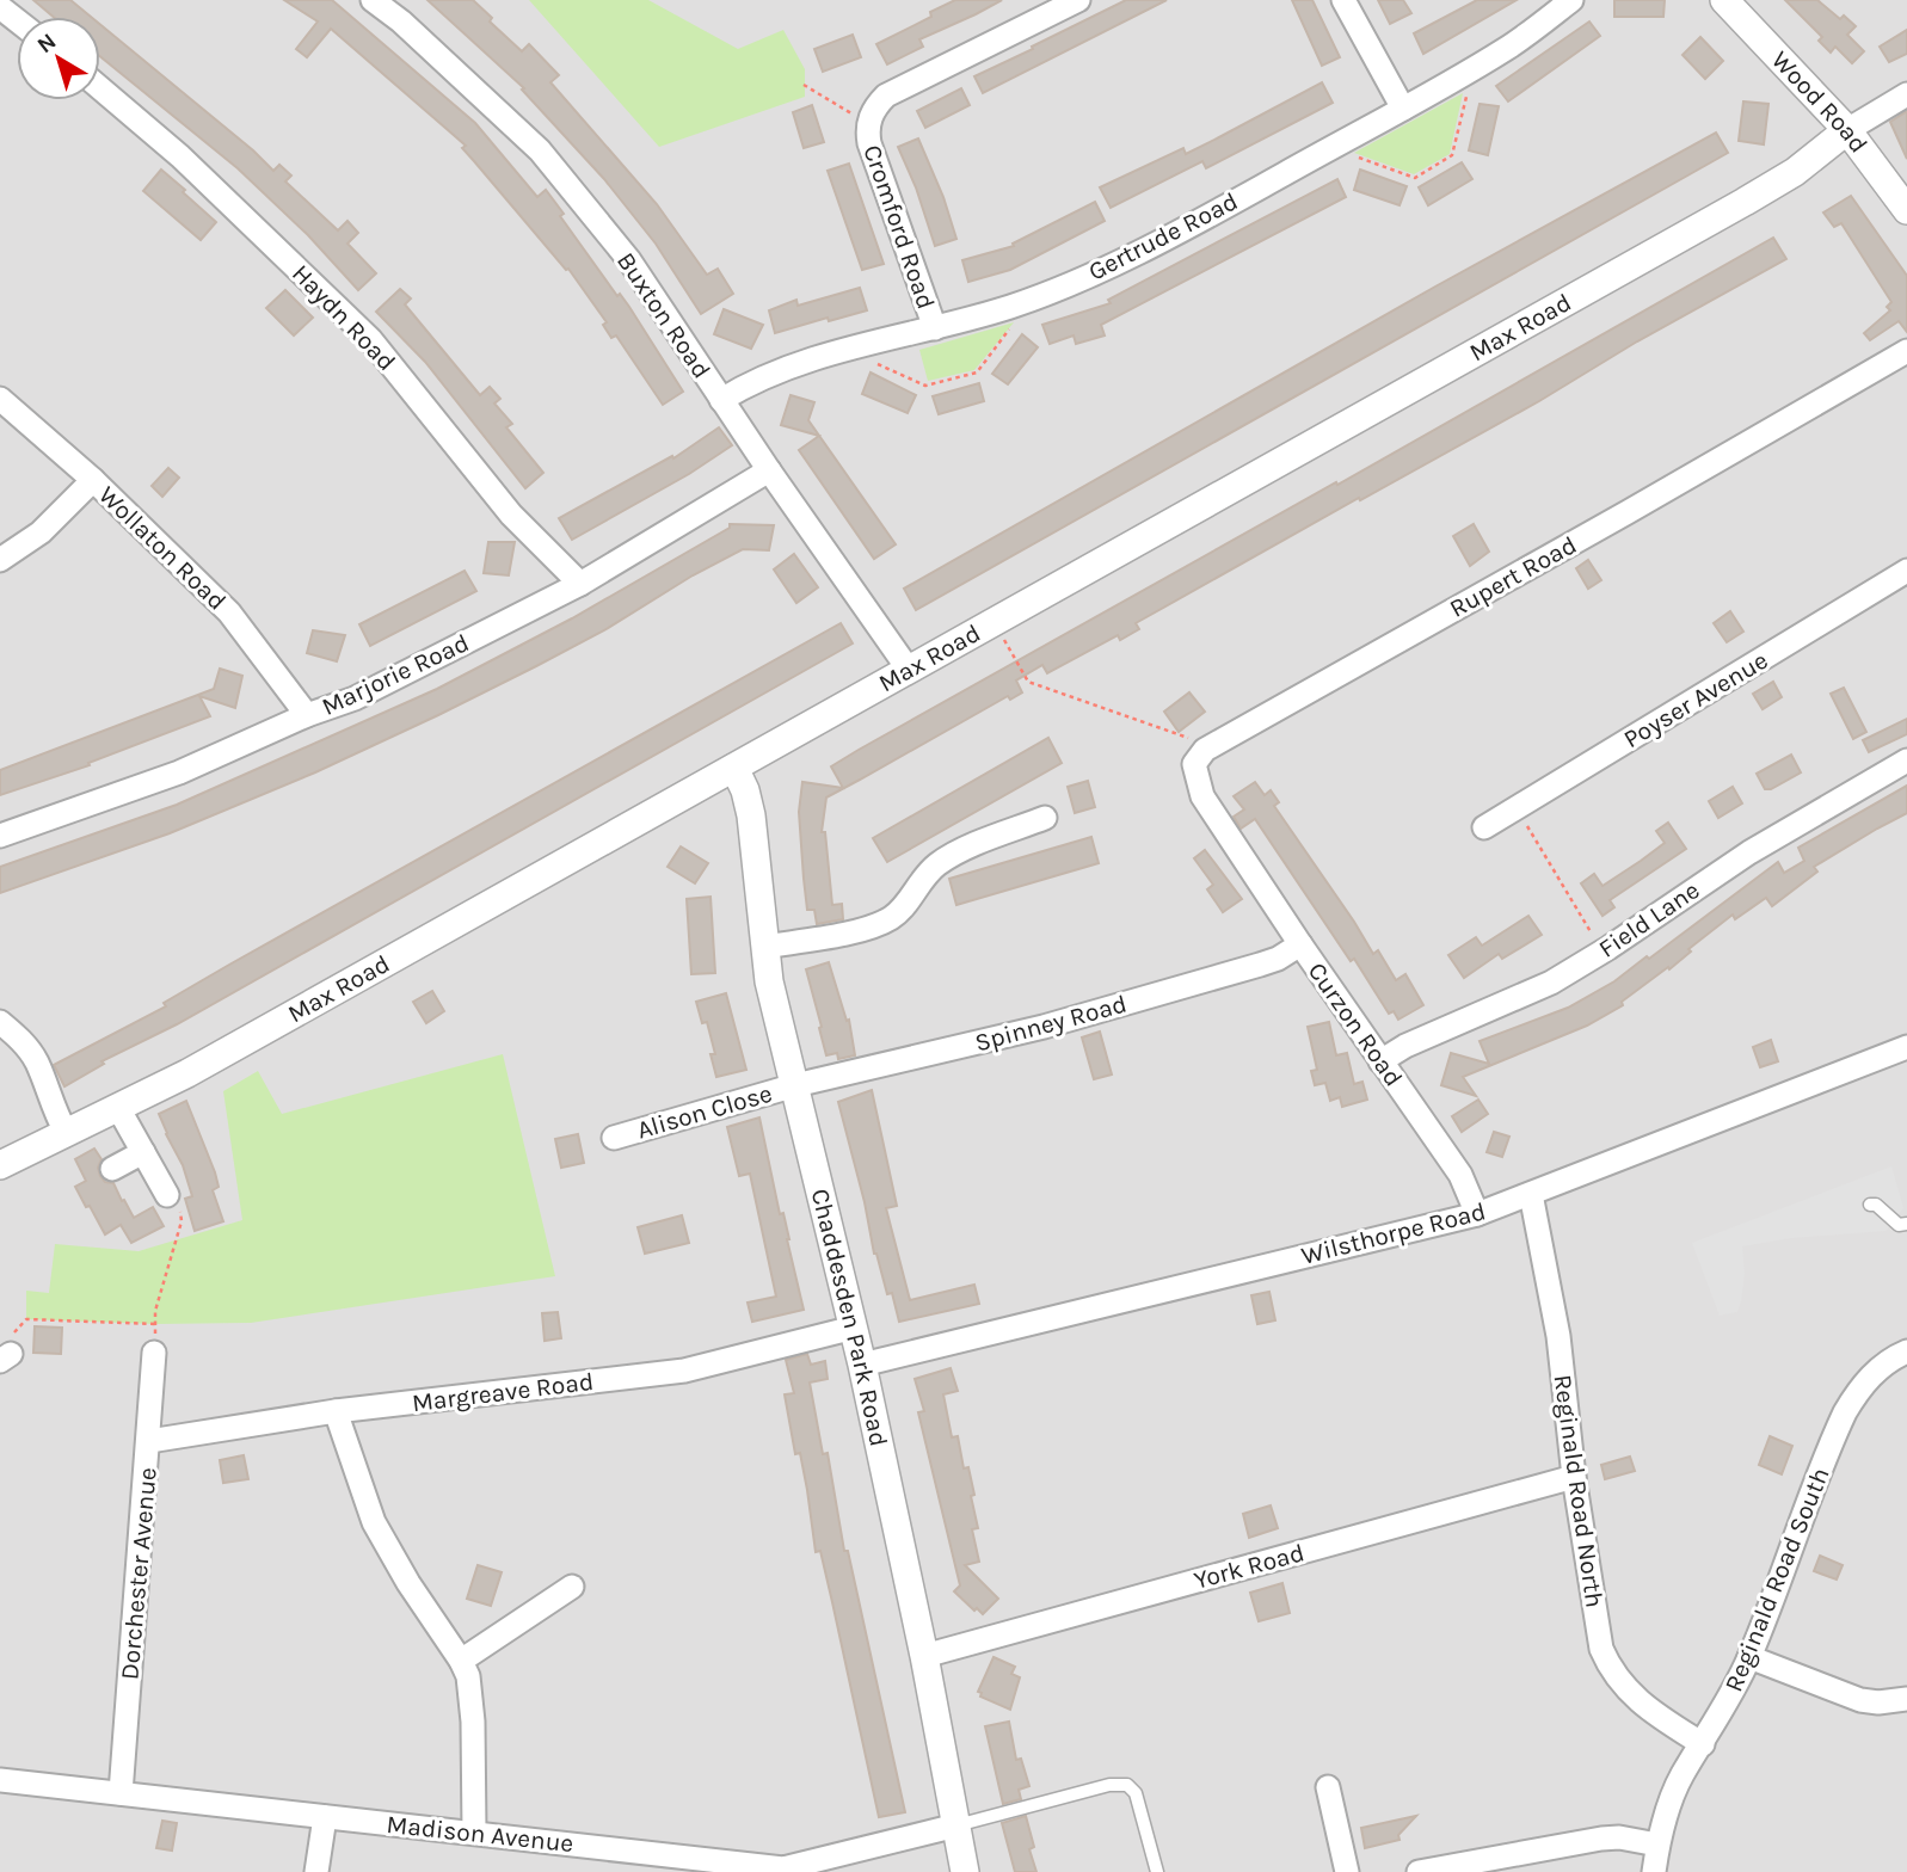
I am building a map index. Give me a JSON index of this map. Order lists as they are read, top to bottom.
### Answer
{
  "streets": {
    "street": [
      "Wood Road",
      "Cromford Road",
      "Gertrude Road",
      "Buxton Road",
      "Haydn Road",
      "Max Road",
      "Wollaton Road",
      "Rupert Road",
      "Marjorie Road",
      "Poyser Avenue",
      "Field Lane",
      "Spinney Road",
      "Curzon Road",
      "Alison Close",
      "Wilsthorpe Road",
      "Chaddesden Park Road",
      "Margreave Road",
      "Reginald Road North",
      "York Road",
      "Dorchester Avenue",
      "Reginald Road South",
      "Madison Avenue"
    ]
  },
  "crossings": [
    ["Wood Road", "Max Road"],
    ["Cromford Road", "Gertrude Road"],
    ["Gertrude Road", "Buxton Road"],
    ["Buxton Road", "Max Road"],
    ["Buxton Road", "Marjorie Road"],
    ["Haydn Road", "Marjorie Road"],
    ["Max Road", "Chaddesden Park Road"],
    ["Wollaton Road", "Marjorie Road"],
    ["Rupert Road", "Curzon Road"],
    ["Field Lane", "Curzon Road"],
    ["Spinney Road", "Curzon Road"],
    ["Spinney Road", "Alison Close"],
    ["Spinney Road", "Chaddesden Park Road"],
    ["Curzon Road", "Wilsthorpe Road"],
    ["Alison Close", "Chaddesden Park Road"],
    ["Wilsthorpe Road", "Chaddesden Park Road"],
    ["Wilsthorpe Road", "Reginald Road North"],
    ["Chaddesden Park Road", "Margreave Road"],
    ["Chaddesden Park Road", "York Road"],
    ["Chaddesden Park Road", "Madison Avenue"],
    ["Margreave Road", "Dorchester Avenue"],
    ["Reginald Road North", "York Road"],
    ["Reginald Road North", "Reginald Road South"],
    ["Dorchester Avenue", "Madison Avenue"]
  ],
  "north": "top left"
}
